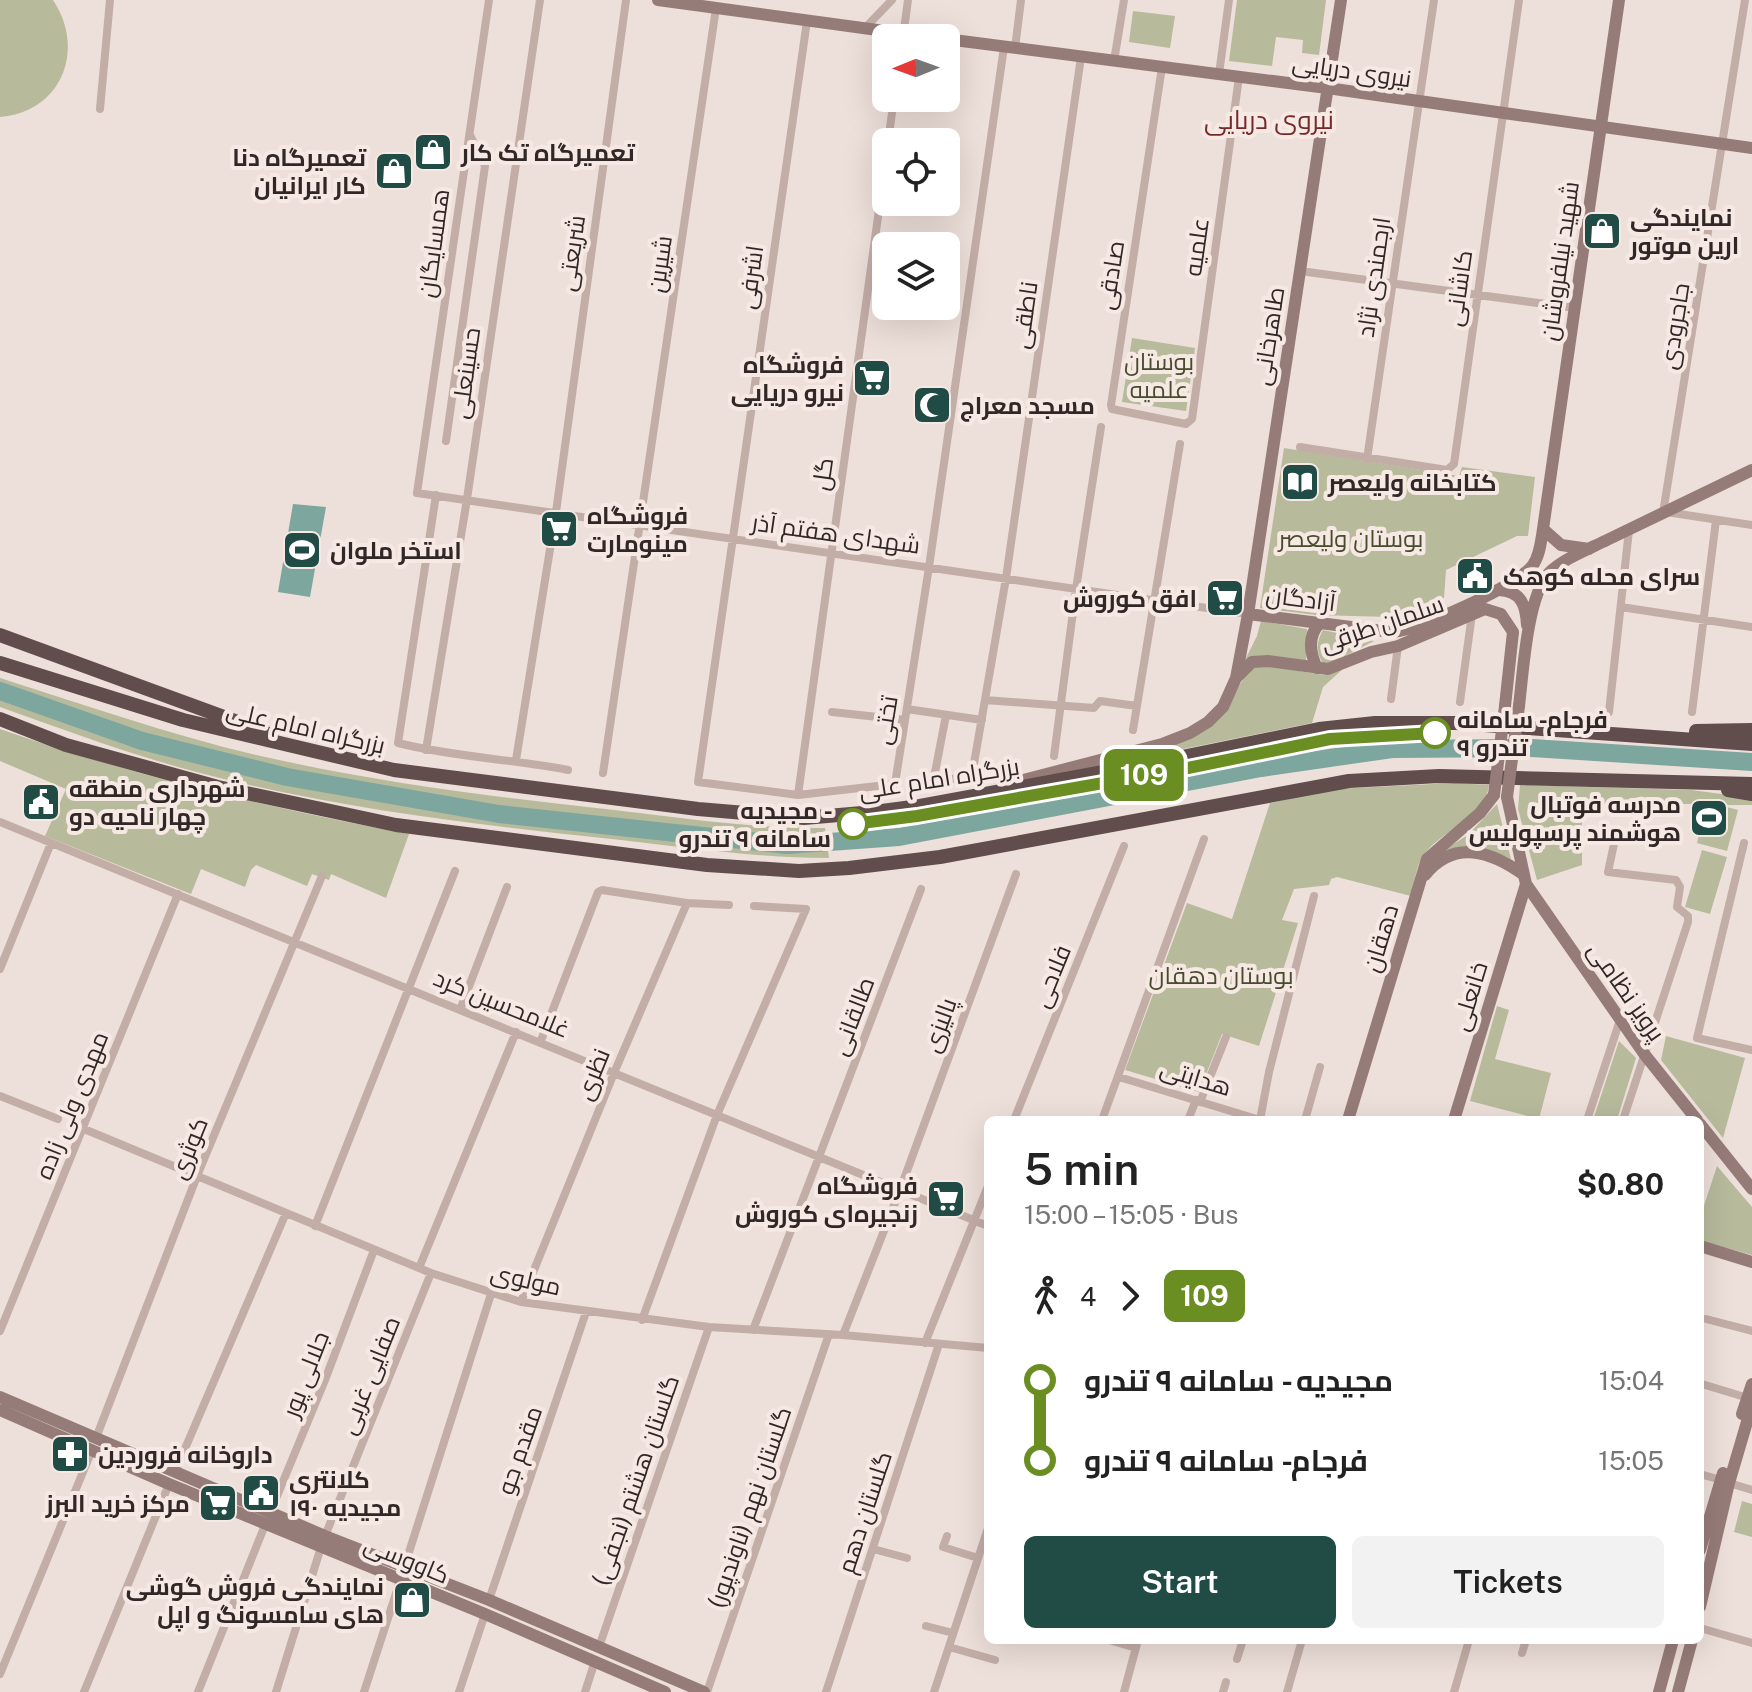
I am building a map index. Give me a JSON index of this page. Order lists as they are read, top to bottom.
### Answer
{
  "streets": {
    "highway": ["بزرگراه امام علی"],
    "main road": [
      "نیروی دریایی",
      "شهید نیلفروشان",
      "طاهرخانی",
      "آزادگان",
      "سلمان طرقی",
      "دهقان",
      "پرویز نظامی",
      "خانعلی",
      "کاووسی"
    ],
    "street": [
      "همسایگان",
      "علمیه",
      "شریعتی",
      "شیرین",
      "صادقی",
      "اشرفی",
      "ارجمندی نژاد",
      "کاشانی",
      "ناطقی",
      "جاجرودی",
      "حسینعلی",
      "گل",
      "شهدای هفتم آذر",
      "تختی",
      "فلاحی",
      "غلامحسین کرد",
      "طالقانی",
      "پالیزی",
      "نظری",
      "هدایتی",
      "مهدی ولی زاده",
      "کوثری",
      "مولوی",
      "جلالی پور",
      "صفایی غربی",
      "مقدم جو",
      "گلستان هشتم (نجفی)",
      "گلستان نهم (ناوندپور)",
      "گلستان دهم"
    ]
  },
  "crossings": [
    ["نیروی دریایی", "علمیه"],
    ["نیروی دریایی", "شهید نیلفروشان"],
    ["نیروی دریایی", "صادقی"],
    ["نیروی دریایی", "ارجمندی نژاد"],
    ["نیروی دریایی", "کاشانی"],
    ["نیروی دریایی", "ناطقی"],
    ["نیروی دریایی", "جاجرودی"],
    ["نیروی دریایی", "طاهرخانی"],
    ["نیروی دریایی", "تختی"],
    ["همسایگان", "شهدای هفتم آذر"],
    ["علمیه", "صادقی"],
    ["شریعتی", "شهدای هفتم آذر"],
    ["شهید نیلفروشان", "آزادگان"],
    ["شیرین", "شهدای هفتم آذر"],
    ["اشرفی", "گل"],
    ["اشرفی", "شهدای هفتم آذر"],
    ["اشرفی", "تختی"],
    ["ارجمندی نژاد", "کاشانی"],
    ["ناطقی", "شهدای هفتم آذر"],
    ["طاهرخانی", "شهدای هفتم آذر"],
    ["طاهرخانی", "آزادگان"],
    ["طاهرخانی", "سلمان طرقی"],
    ["حسینعلی", "شهدای هفتم آذر"],
    ["گل", "شهدای هفتم آذر"],
    ["گل", "تختی"],
    ["شهدای هفتم آذر", "آزادگان"],
    ["شهدای هفتم آذر", "تختی"],
    ["سلمان طرقی", "دهقان"],
    ["پرویز نظامی", "خانعلی"],
    ["غلامحسین کرد", "طالقانی"],
    ["غلامحسین کرد", "پالیزی"],
    ["غلامحسین کرد", "نظری"],
    ["غلامحسین کرد", "مهدی ولی زاده"],
    ["غلامحسین کرد", "کوثری"],
    ["طالقانی", "مولوی"],
    ["پالیزی", "مولوی"],
    ["نظری", "مولوی"],
    ["مهدی ولی زاده", "مولوی"],
    ["کوثری", "مولوی"],
    ["کوثری", "کاووسی"],
    ["مولوی", "جلالی پور"],
    ["مولوی", "صفایی غربی"],
    ["مولوی", "مقدم جو"],
    ["مولوی", "گلستان هشتم (نجفی)"],
    ["مولوی", "گلستان نهم (ناوندپور)"],
    ["مولوی", "گلستان دهم"],
    ["جلالی پور", "کاووسی"],
    ["صفایی غربی", "کاووسی"],
    ["مقدم جو", "کاووسی"],
    ["گلستان هشتم (نجفی)", "کاووسی"]
  ],
  "districts": ["نیروی دریایی"],
  "parks": ["بوستان علمیه", "بوستان ولیعصر", "بوستان دهقان"],
  "places": {
    "shop": [
      "تعمیرگاه تک کار",
      "تعمیرگاه دنا کار ایرانیان",
      "نمایندگی ارین موتور",
      "نمایندگی فروش گوشی های سامسونگ و اپل"
    ],
    "supermarket": [
      "فروشگاه نیرو دریایی",
      "فروشگاه مینومارت",
      "افق کوروش",
      "فروشگاه زنجیره‌ای کوروش",
      "مرکز خرید البرز"
    ],
    "mosque": ["مسجد معراج"],
    "library": ["کتابخانه ولیعصر"],
    "sports": ["استخر ملوان", "مدرسه فوتبال هوشمند پرسپولیس"],
    "public building": ["سرای محله کوهک", "شهرداری منطقه چهار ناحیه دو", "کلانتری ۱۹۰ مجیدیه"],
    "other": ["فرجام- سامانه ۹ تندرو", "مجیدیه - سامانه ۹ تندرو"],
    "pharmacy": ["داروخانه فروردین"]
  },
  "lines": ["bus line 109"],
  "north": "left",
  "page": {
    "on_map": "109",
    "heading": ["5 min", "15:00 – 15:05 · Bus", "$0.80"],
    "legs": ["4", "109"],
    "list": [
      {
        "name": "مجیدیه - سامانه ۹ تندرو",
        "value": "15:04"
      },
      {
        "name": "فرجام- سامانه ۹ تندرو",
        "value": "15:05"
      }
    ],
    "buttons": ["Start", "Tickets"]
  }
}
